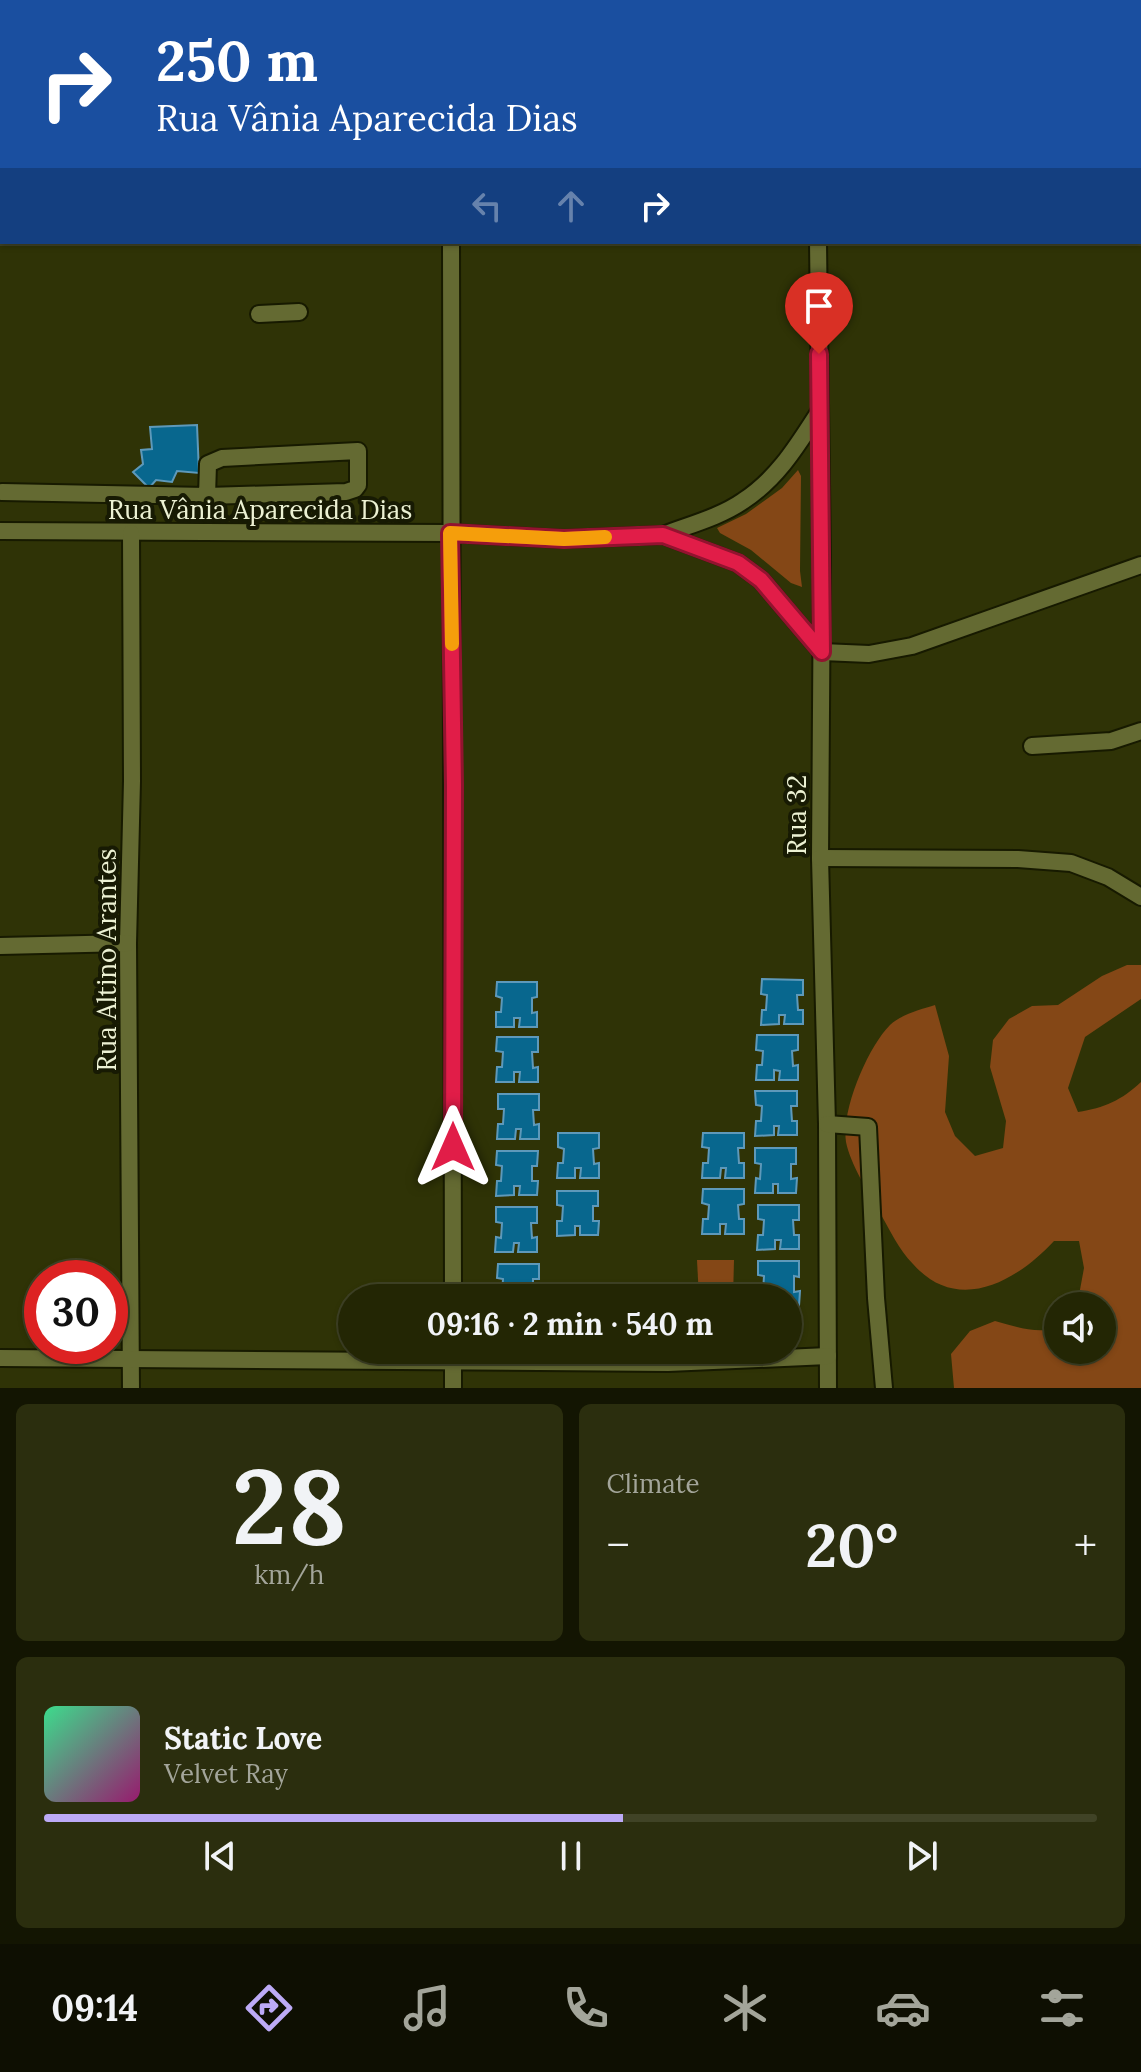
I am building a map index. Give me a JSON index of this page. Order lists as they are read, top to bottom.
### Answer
{
  "streets": {
    "street": ["Rua Vânia Aparecida Dias", "Rua 32", "Rua Altino Arantes"]
  },
  "crossings": [
    ["Rua Vânia Aparecida Dias", "Rua 32"],
    ["Rua Vânia Aparecida Dias", "Rua Altino Arantes"]
  ],
  "page": {
    "turn": ["250 m", "Rua Vânia Aparecida Dias"],
    "limit": "30",
    "trip": "09:16 · 2 min · 540 m",
    "tile": [
      ["28", "km/h"],
      "Climate"
    ],
    "heat": ["−", "20°", "+"],
    "song": ["Static Love", "Velvet Ray"],
    "tabs": "09:14"
  }
}
